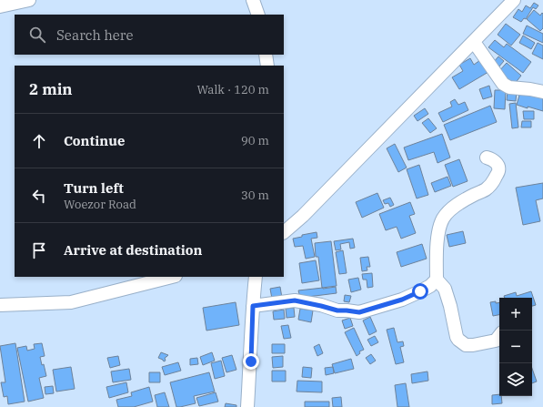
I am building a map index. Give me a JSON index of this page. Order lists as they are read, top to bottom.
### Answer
{
  "page": {
    "search": "Search here",
    "heading": ["2 min", "Walk · 120 m"],
    "list": [
      ["Continue", "90 m"],
      ["Turn left", "Woezor Road", "30 m"],
      "Arrive at destination"
    ],
    "map_buttons": ["+", "−"]
  }
}
